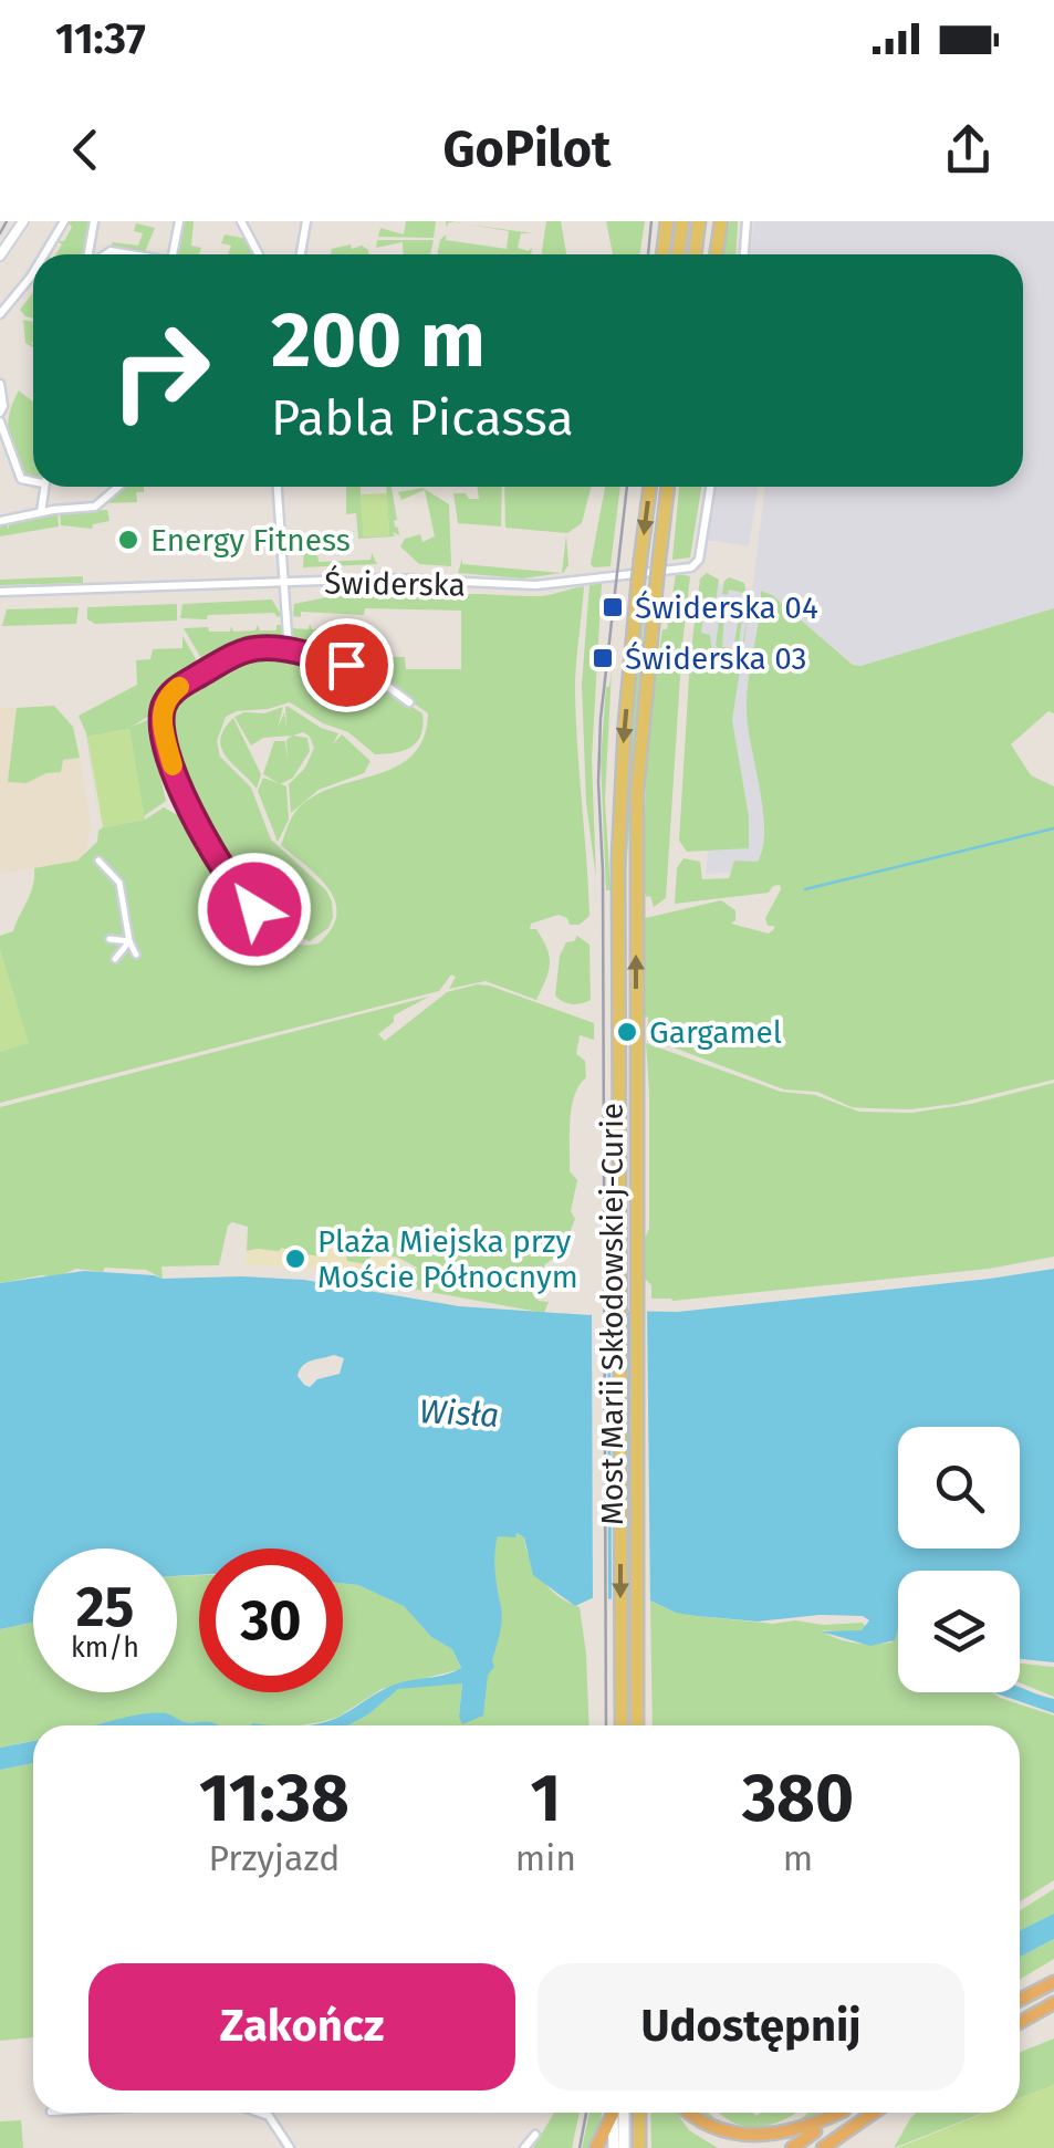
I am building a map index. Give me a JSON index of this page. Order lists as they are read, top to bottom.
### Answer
{
  "streets": {
    "main road": ["Most Marii Skłodowskiej-Curie"],
    "street": ["Świderska"]
  },
  "water": ["Wisła"],
  "places": {
    "other": ["Energy Fitness", "Gargamel", "Plaża Miejska przy Moście Północnym"],
    "transit": ["Świderska 04", "Świderska 03"]
  },
  "page": {
    "status": "11:37",
    "header": "GoPilot",
    "turn": ["200 m", "Pabla Picassa"],
    "speed": "25 km/h",
    "limit": "30",
    "eta": [
      "11:38",
      "Przyjazd",
      "1",
      "min",
      "380",
      "m"
    ],
    "buttons": ["Zakończ", "Udostępnij"]
  }
}
